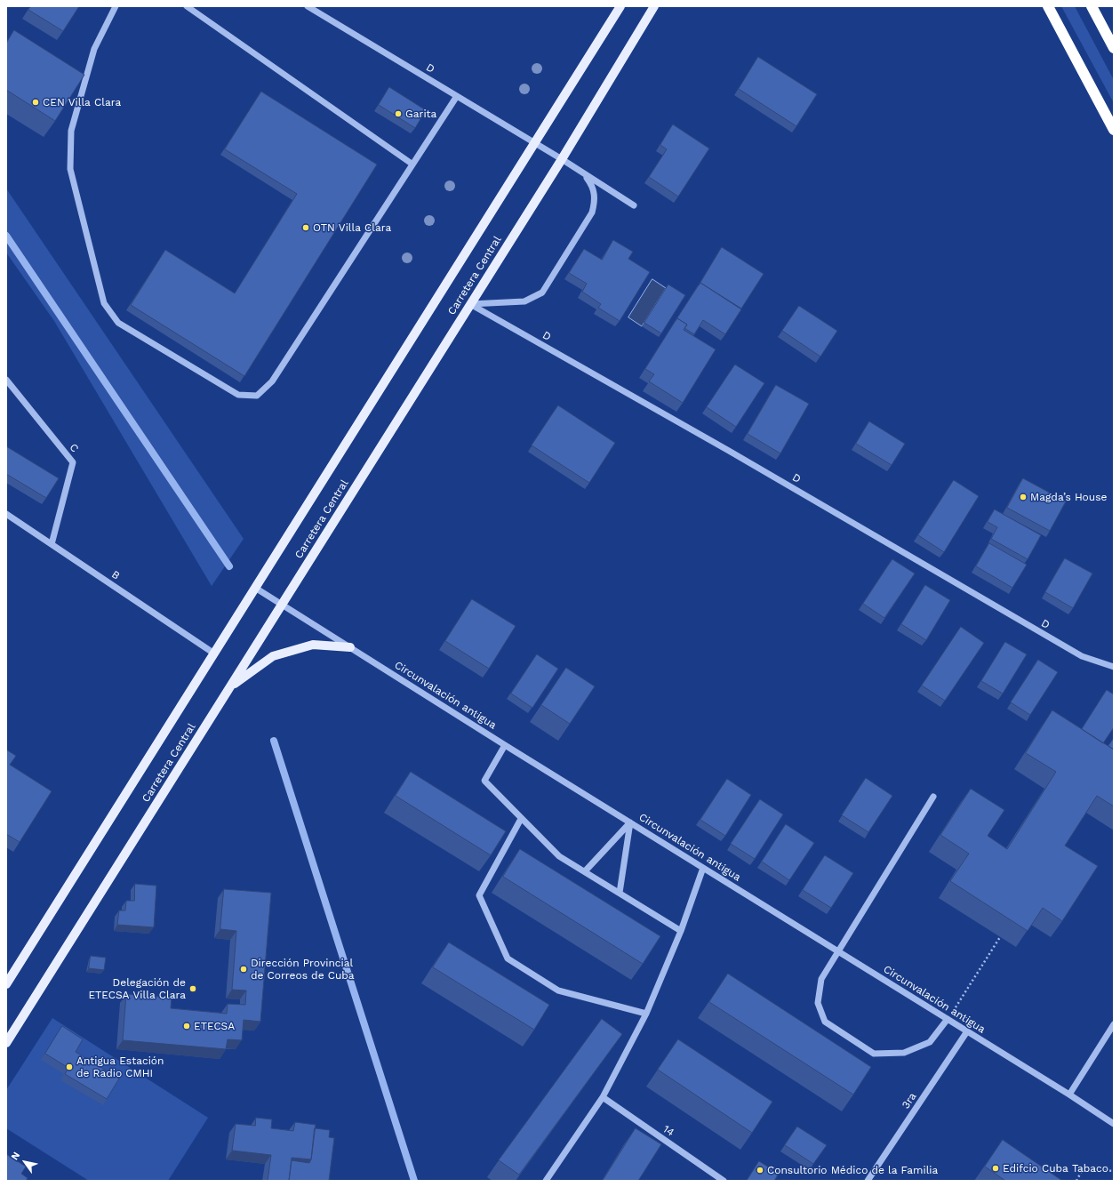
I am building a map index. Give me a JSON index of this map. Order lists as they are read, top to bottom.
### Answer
{
  "streets": {
    "main road": ["Carretera Central"],
    "street": [
      "D",
      "C",
      "B",
      "Circunvalación antigua",
      "3ra",
      "14"
    ]
  },
  "crossings": [
    ["D", "Carretera Central"],
    ["Carretera Central", "B"],
    ["Carretera Central", "Circunvalación antigua"],
    ["C", "B"],
    ["Circunvalación antigua", "3ra"]
  ],
  "places": [
    "CEN Villa Clara",
    "Garita",
    "OTN Villa Clara",
    "Magda’s House",
    "Dirección Provincial de Correos de Cuba",
    "Delegación de ETECSA Villa Clara",
    "ETECSA",
    "Antigua Estación de Radio CMHI",
    "Edifcio Cuba Tabaco",
    "Consultorio Médico de la Familia"
  ],
  "north": "top left"
}
